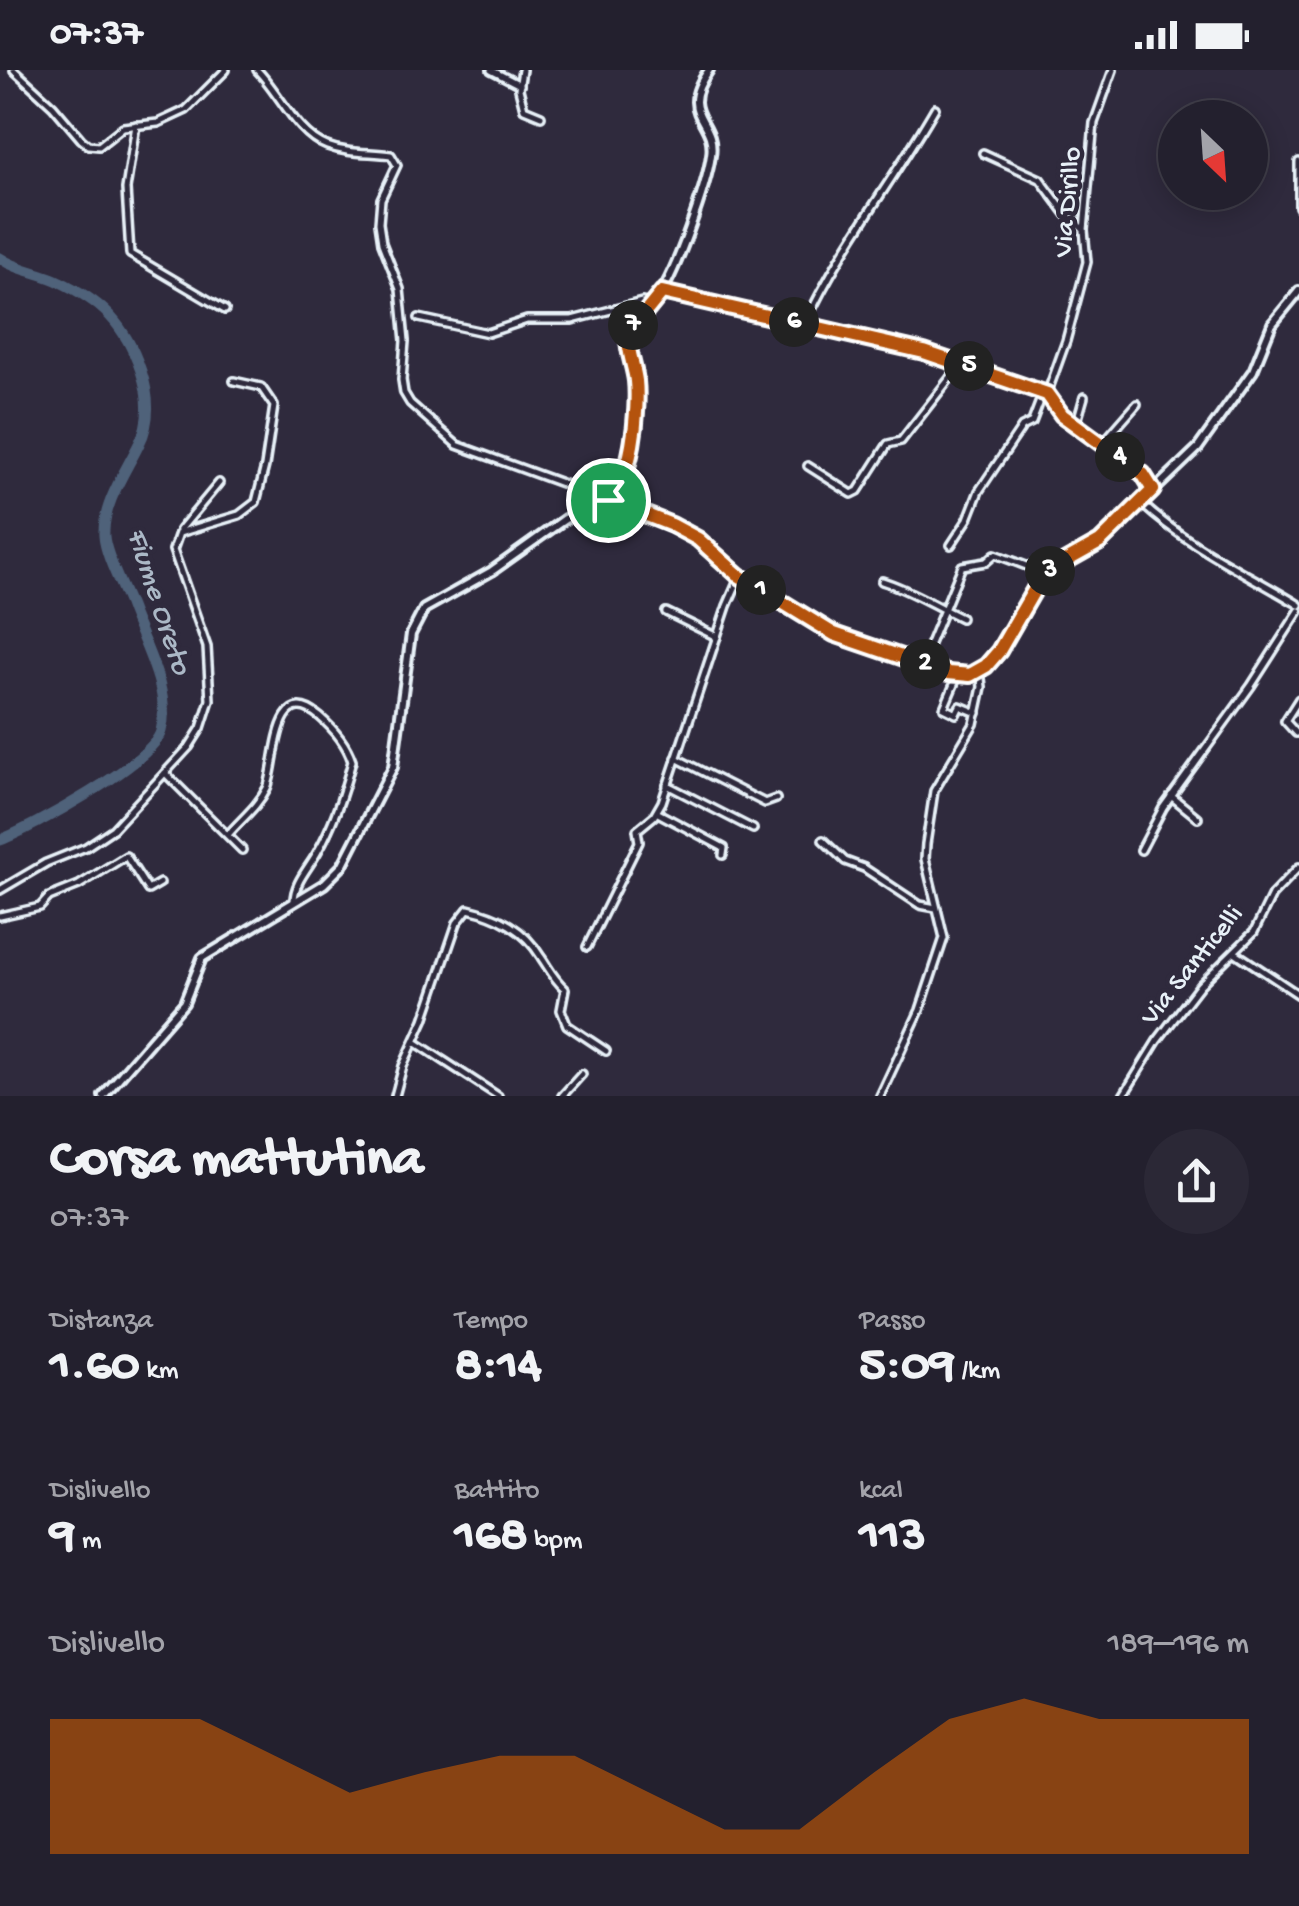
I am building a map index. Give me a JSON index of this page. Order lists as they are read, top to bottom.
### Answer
{
  "streets": {
    "street": ["Via Dirillo", "Via Santicelli"]
  },
  "water": ["Fiume Oreto"],
  "north": "bottom right",
  "page": {
    "status": "07:37",
    "pins": [
      "6",
      "7",
      "5",
      "4",
      "3",
      "1",
      "2"
    ],
    "heading": ["Corsa mattutina", "07:37"],
    "stats": [
      ["Distanza", "1.60 km"],
      ["Tempo", "8:14"],
      ["Passo", "5:09 /km"],
      ["Dislivello", "9 m"],
      ["Battito", "168 bpm"],
      ["kcal", "113"]
    ],
    "chart": ["Dislivello", "189–196 m"]
  }
}
